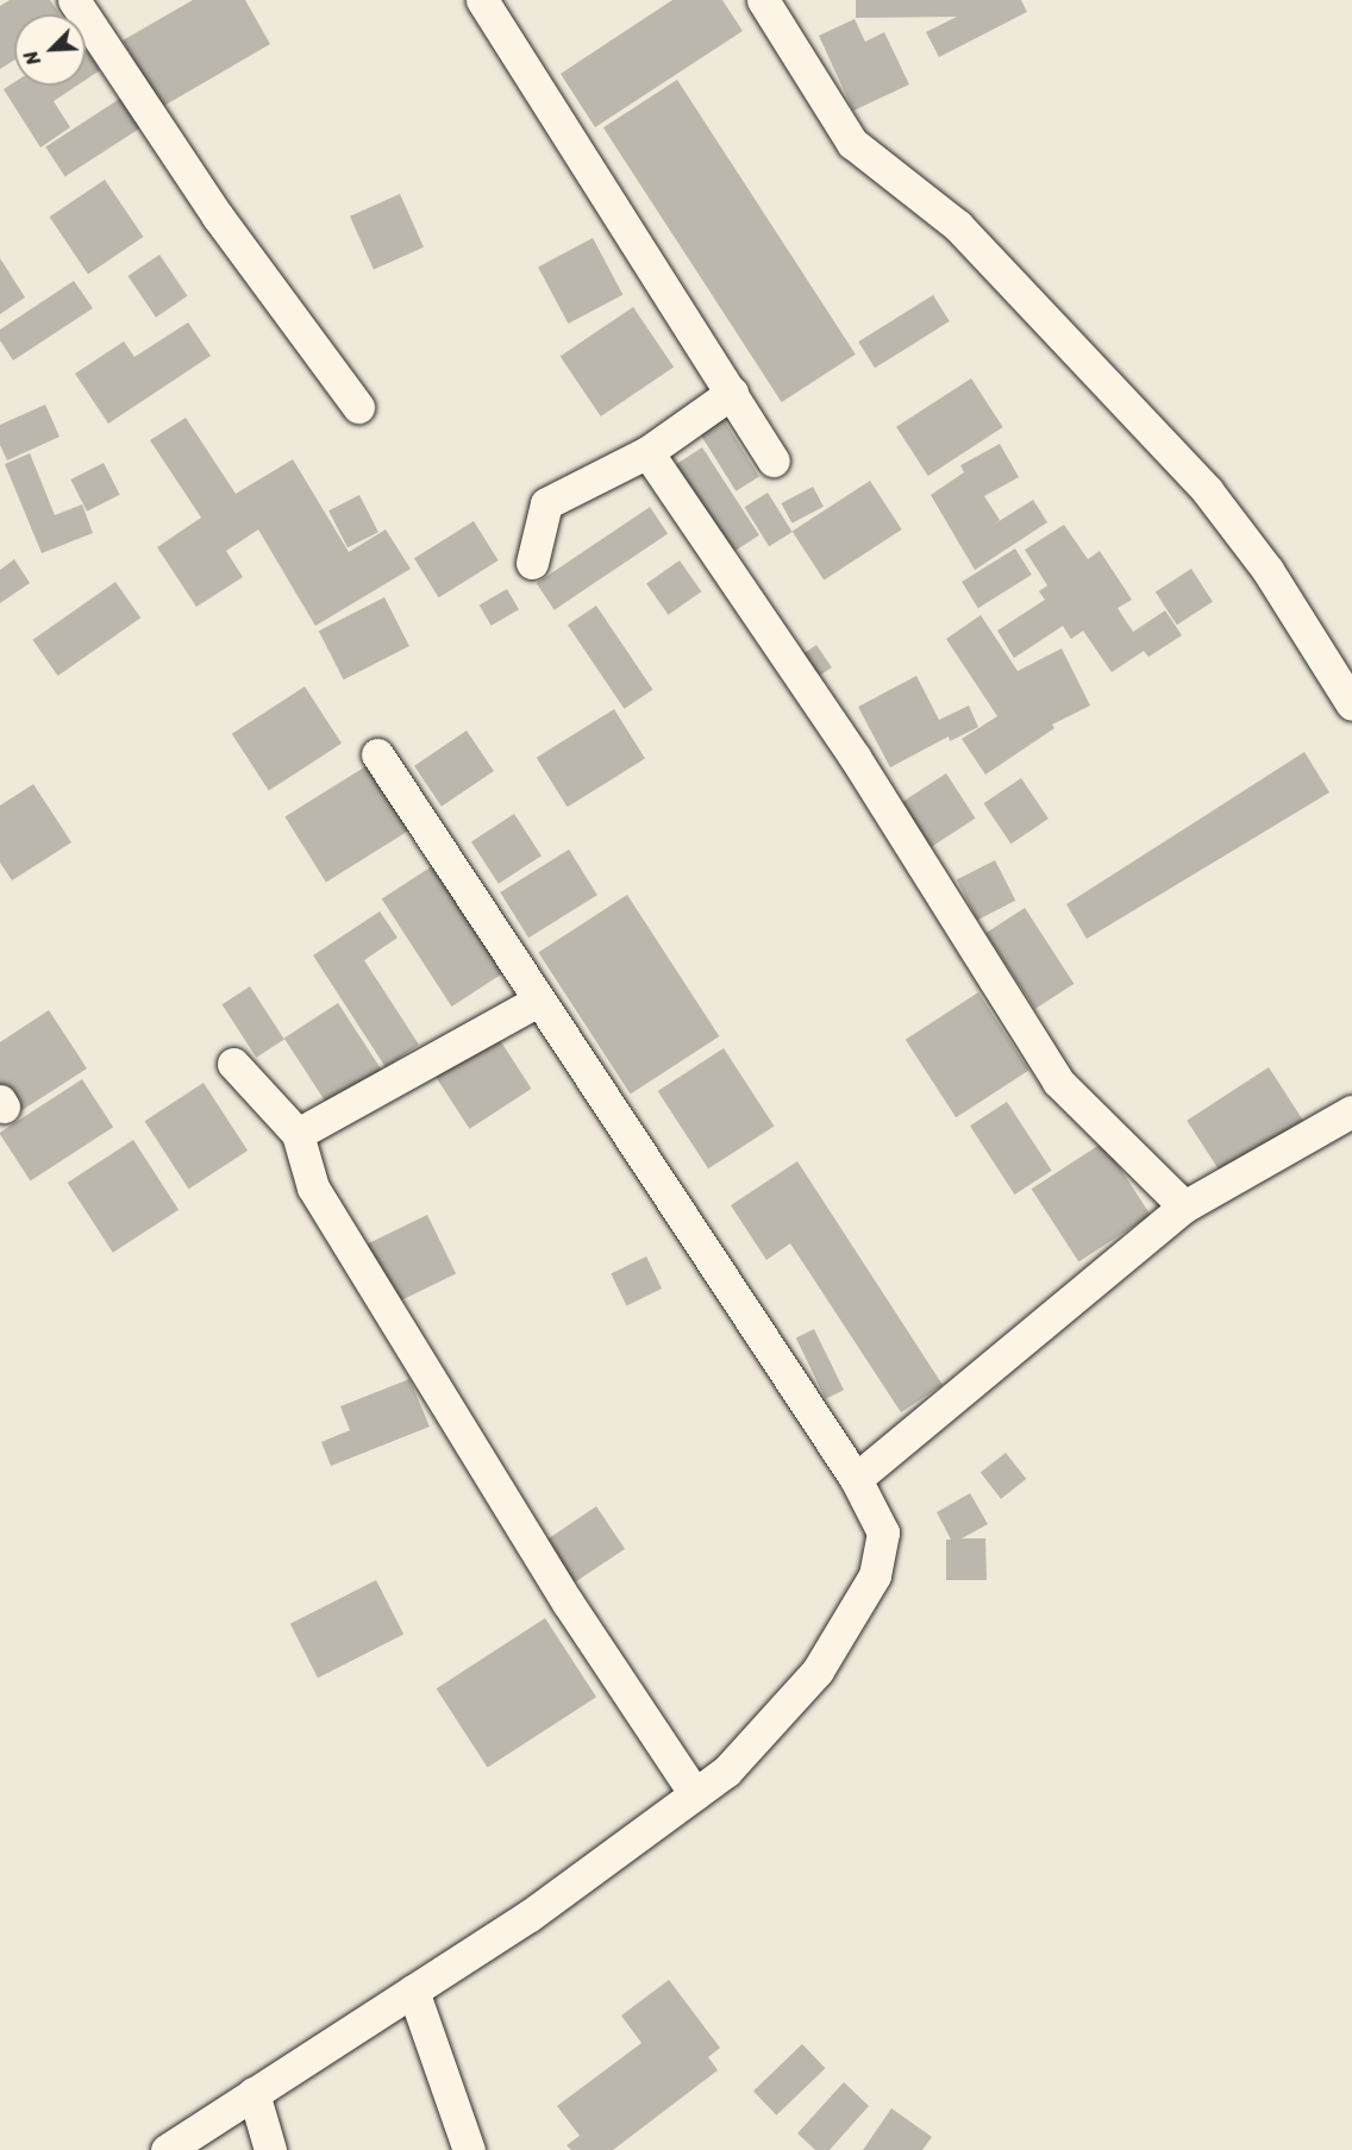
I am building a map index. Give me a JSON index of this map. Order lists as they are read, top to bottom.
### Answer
{
  "north": "bottom left"
}
